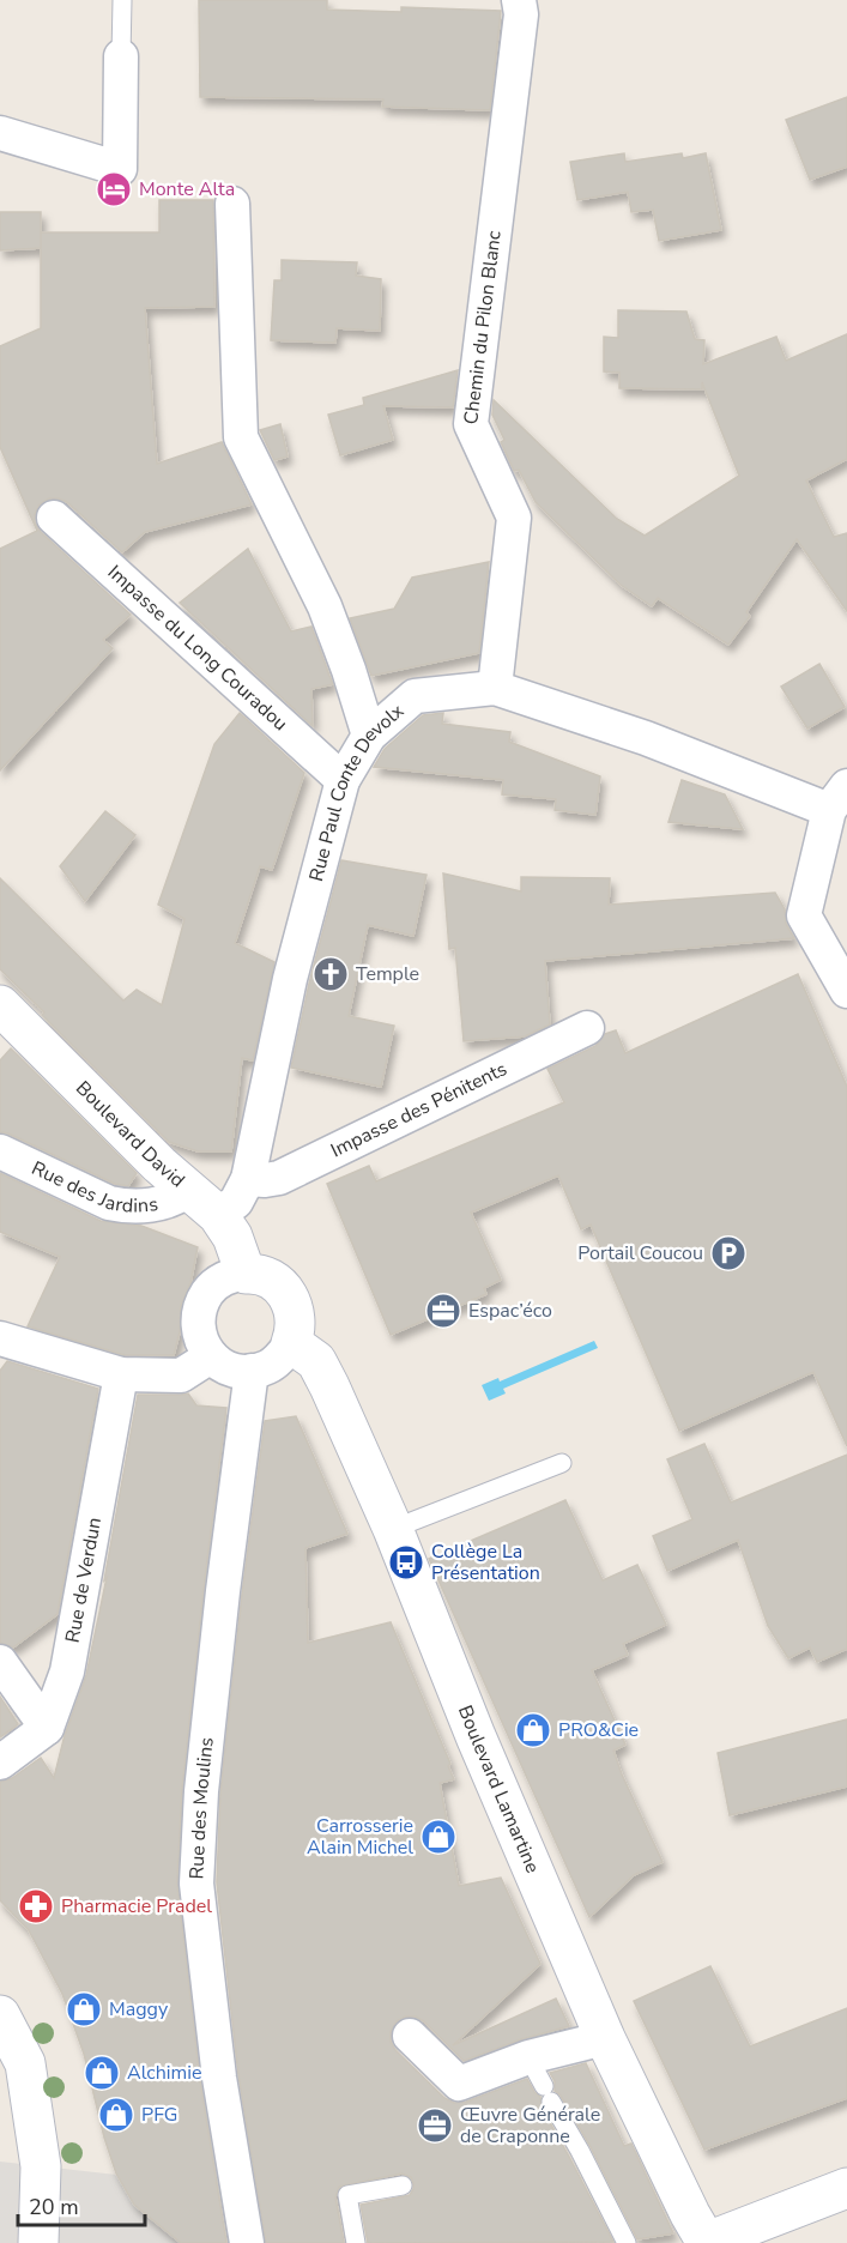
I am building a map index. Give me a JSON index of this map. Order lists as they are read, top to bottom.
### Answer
{
  "streets": {
    "street": [
      "Chemin du Pilon Blanc",
      "Impasse du Long Couradou",
      "Rue Paul Conte Devolx",
      "Impasse des Pénitents",
      "Boulevard David",
      "Rue des Jardins",
      "Rue de Verdun",
      "Boulevard Lamartine",
      "Rue des Moulins"
    ]
  },
  "crossings": [
    ["Chemin du Pilon Blanc", "Rue Paul Conte Devolx"],
    ["Impasse du Long Couradou", "Rue Paul Conte Devolx"],
    ["Rue Paul Conte Devolx", "Impasse des Pénitents"],
    ["Rue Paul Conte Devolx", "Boulevard David"],
    ["Rue Paul Conte Devolx", "Rue des Jardins"],
    ["Boulevard David", "Rue des Jardins"],
    ["Boulevard David", "Boulevard Lamartine"],
    ["Boulevard David", "Rue des Moulins"],
    ["Boulevard Lamartine", "Rue des Moulins"]
  ],
  "places": {
    "hotel": ["Monte Alta"],
    "church": ["Temple"],
    "parking": ["Portail Coucou"],
    "office": ["Espac’éco", "Œuvre Générale de Craponne"],
    "bus stop": ["Collège La Présentation"],
    "shop": [
      "PRO&Cie",
      "Carrosserie Alain Michel",
      "Maggy",
      "Alchimie",
      "PFG"
    ],
    "pharmacy": ["Pharmacie Pradel"]
  },
  "scale_bar": "20 m"
}
